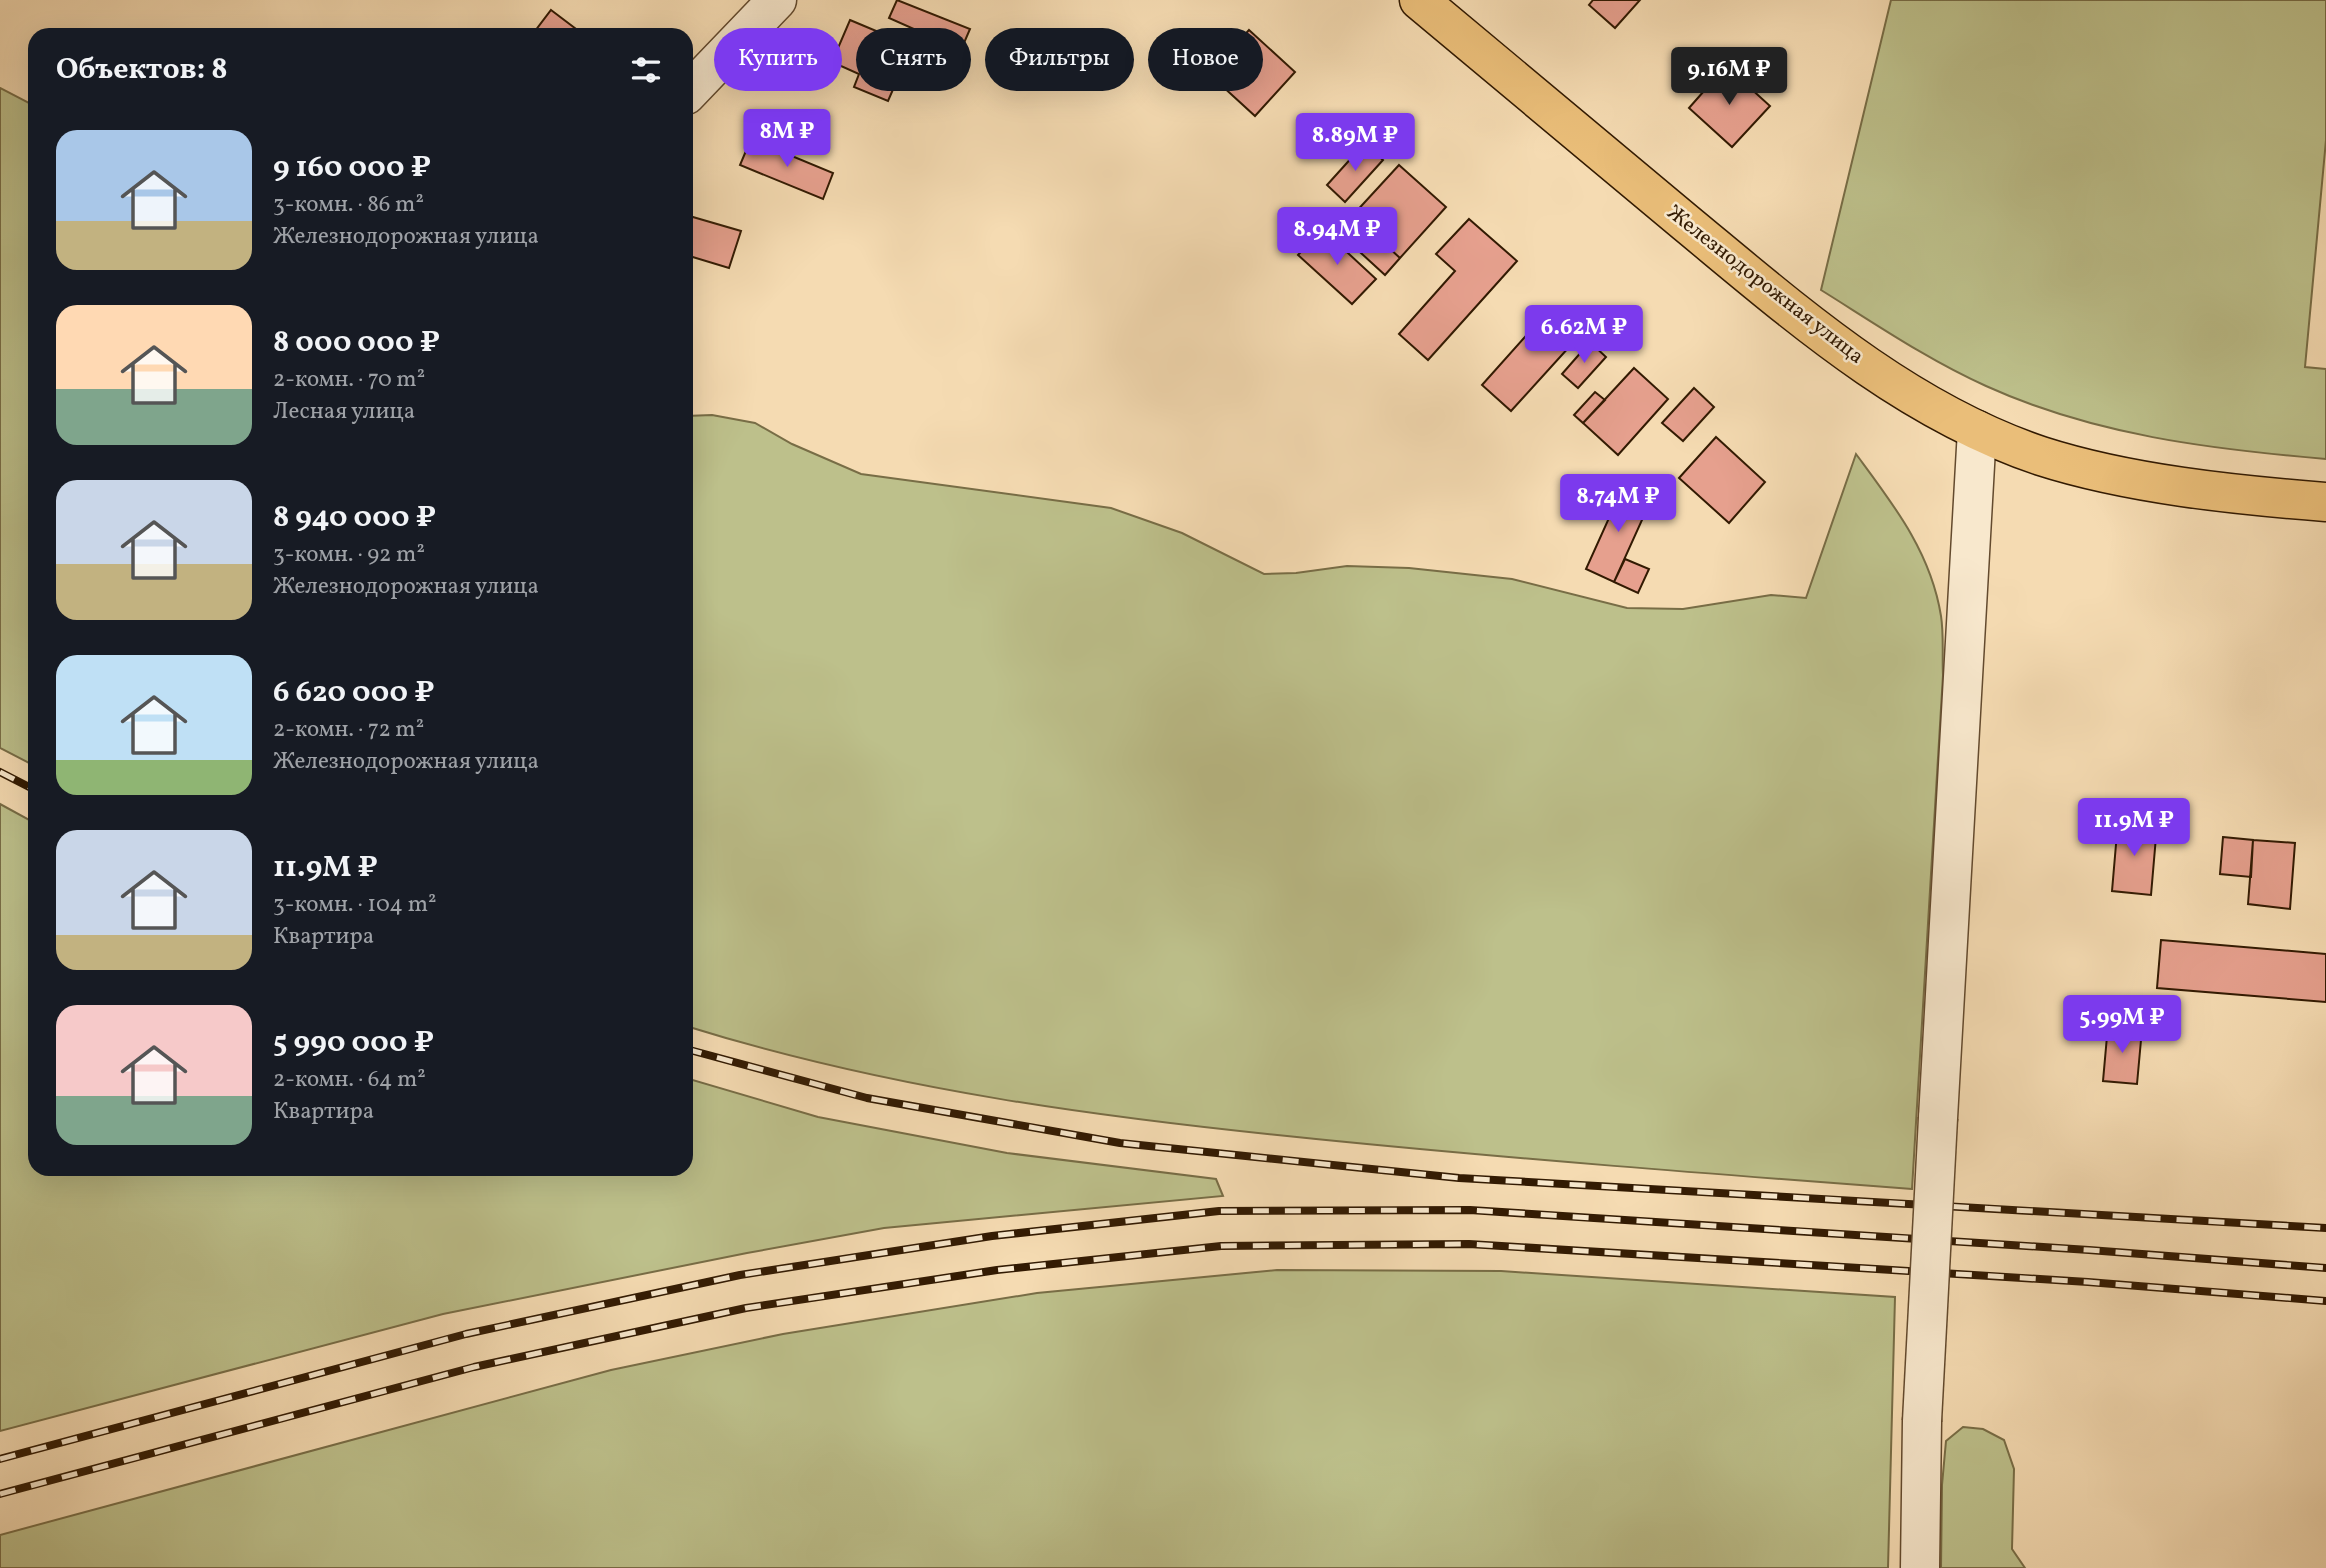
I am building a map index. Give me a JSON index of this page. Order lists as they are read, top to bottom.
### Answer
{
  "streets": {
    "main road": ["Железнодорожная улица"]
  },
  "page": {
    "chip": [
      "Купить",
      "Снять",
      "Фильтры",
      "Новое"
    ],
    "heading": "Объектов: 8",
    "price": [
      "9.16M ₽",
      "8M ₽",
      "8.89M ₽",
      "8.94M ₽",
      "6.62M ₽",
      "8.74M ₽",
      "11.9M ₽",
      "5.99M ₽"
    ],
    "list": [
      {
        "name": "9 160 000 ₽",
        "note": "3-комн. · 86 m² · Железнодорожная улица"
      },
      {
        "name": "8 000 000 ₽",
        "note": "2-комн. · 70 m² · Лесная улица"
      },
      {
        "name": "8 940 000 ₽",
        "note": "3-комн. · 92 m² · Железнодорожная улица"
      },
      {
        "name": "6 620 000 ₽",
        "note": "2-комн. · 72 m² · Железнодорожная улица"
      },
      {
        "name": "11.9M ₽",
        "note": "3-комн. · 104 m² · Квартира"
      },
      {
        "name": "5 990 000 ₽",
        "note": "2-комн. · 64 m² · Квартира"
      }
    ]
  }
}
